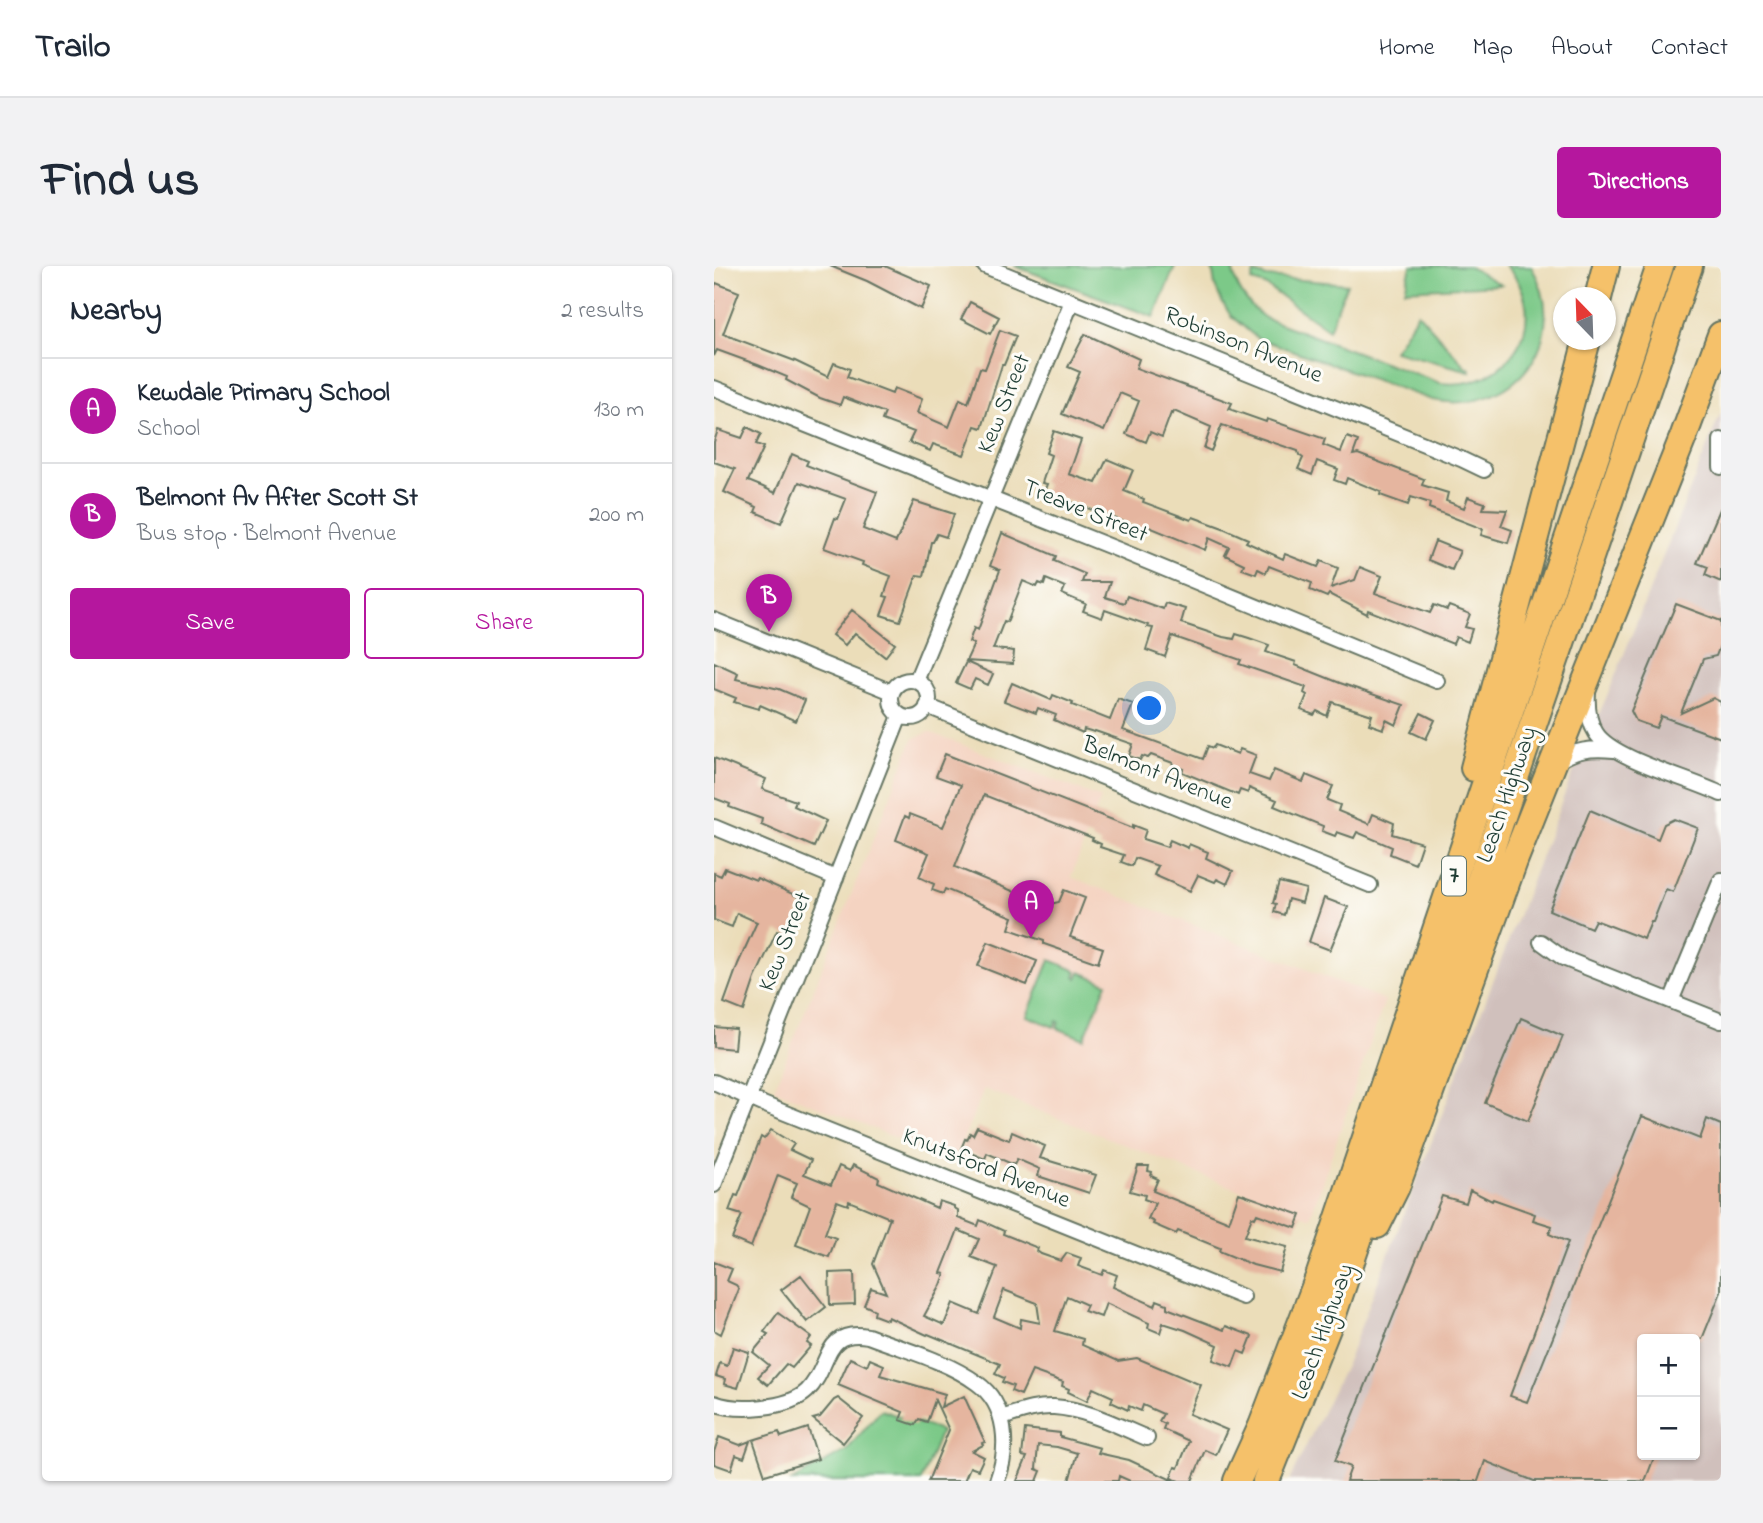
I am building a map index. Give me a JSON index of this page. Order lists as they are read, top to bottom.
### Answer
{
  "streets": {
    "highway": ["Leach Highway", "7"],
    "street": [
      "Robinson Avenue",
      "Kew Street",
      "Treave Street",
      "Belmont Avenue",
      "Knutsford Avenue"
    ]
  },
  "crossings": [
    ["Robinson Avenue", "Kew Street"],
    ["Kew Street", "Treave Street"],
    ["Kew Street", "Belmont Avenue"],
    ["Kew Street", "Knutsford Avenue"],
    ["Leach Highway", "7"]
  ],
  "north": "top left",
  "page": {
    "header": "Trailo",
    "nav": [
      "Home",
      "Map",
      "About",
      "Contact"
    ],
    "title": "Find us",
    "buttons": [
      "Directions",
      ["Save", "Share"]
    ],
    "heading": ["Nearby", "2 results"],
    "list": [
      {
        "mark": "A",
        "name": "Kewdale Primary School",
        "note": "School",
        "value": "130 m"
      },
      {
        "mark": "B",
        "name": "Belmont Av After Scott St",
        "note": "Bus stop · Belmont Avenue",
        "value": "200 m"
      }
    ],
    "pins": ["B", "A"],
    "map_buttons": ["+", "−"]
  }
}
